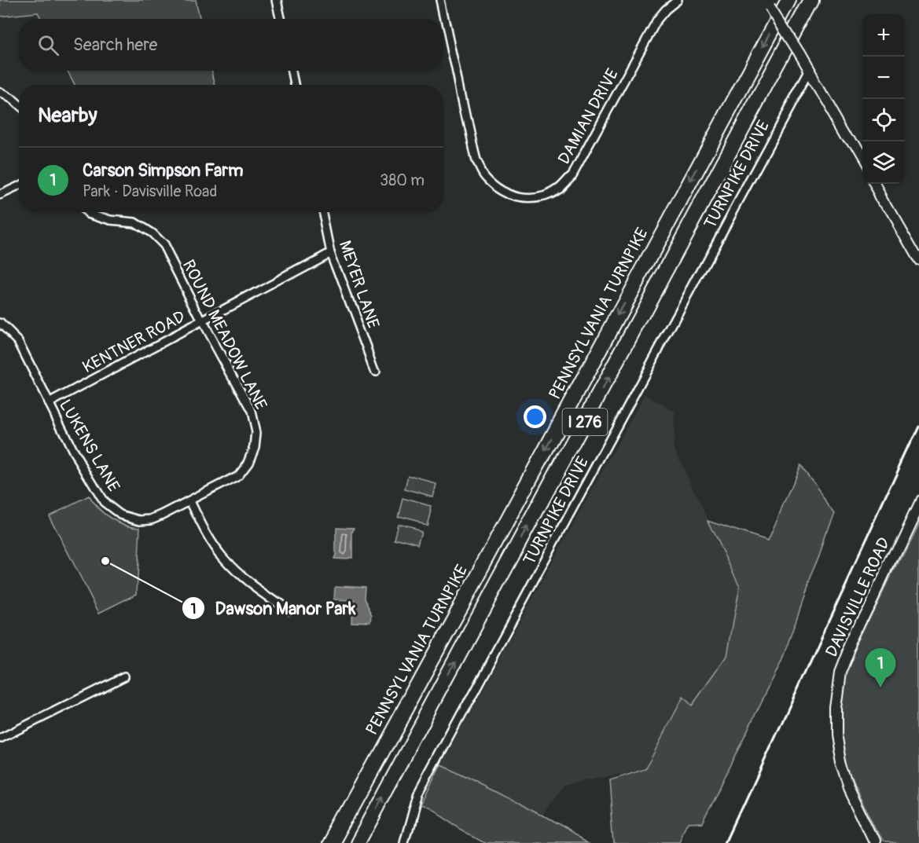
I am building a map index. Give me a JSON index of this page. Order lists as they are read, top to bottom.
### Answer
{
  "streets": {
    "highway": ["PENNSYLVANIA TURNPIKE", "I 276"],
    "street": [
      "DAMIAN DRIVE",
      "TURNPIKE DRIVE",
      "MEYER LANE",
      "ROUND MEADOW LANE",
      "KENTNER ROAD",
      "LUKENS LANE",
      "DAVISVILLE ROAD"
    ]
  },
  "crossings": [
    ["MEYER LANE", "KENTNER ROAD"],
    ["ROUND MEADOW LANE", "KENTNER ROAD"],
    ["ROUND MEADOW LANE", "LUKENS LANE"],
    ["KENTNER ROAD", "LUKENS LANE"]
  ],
  "places": ["Dawson Manor Park"],
  "page": {
    "map_buttons": ["+", "−"],
    "search": "Search here",
    "heading": "Nearby",
    "list": [
      {
        "mark": "1",
        "name": "Carson Simpson Farm",
        "note": "Park · Davisville Road",
        "value": "380 m"
      }
    ],
    "pins": "1"
  }
}
